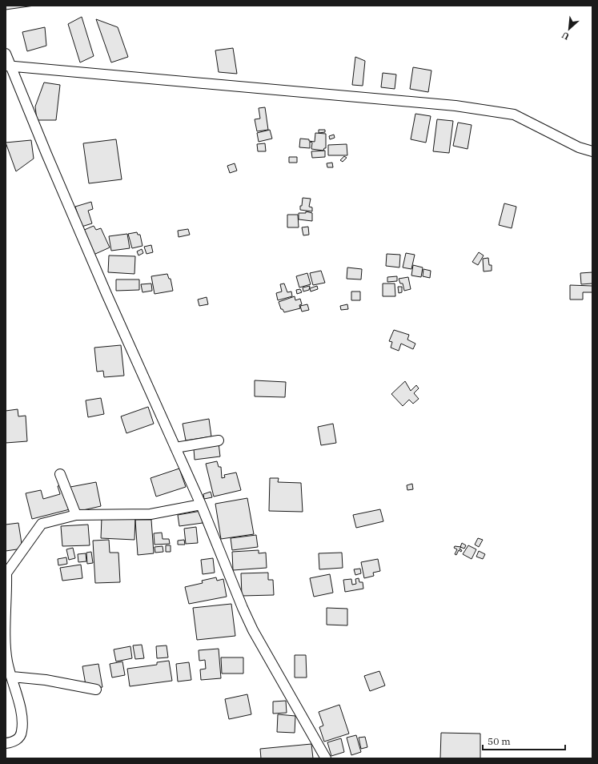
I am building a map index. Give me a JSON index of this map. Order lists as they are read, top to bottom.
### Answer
{
  "scale_bar": "50 m",
  "north": "bottom left"
}
